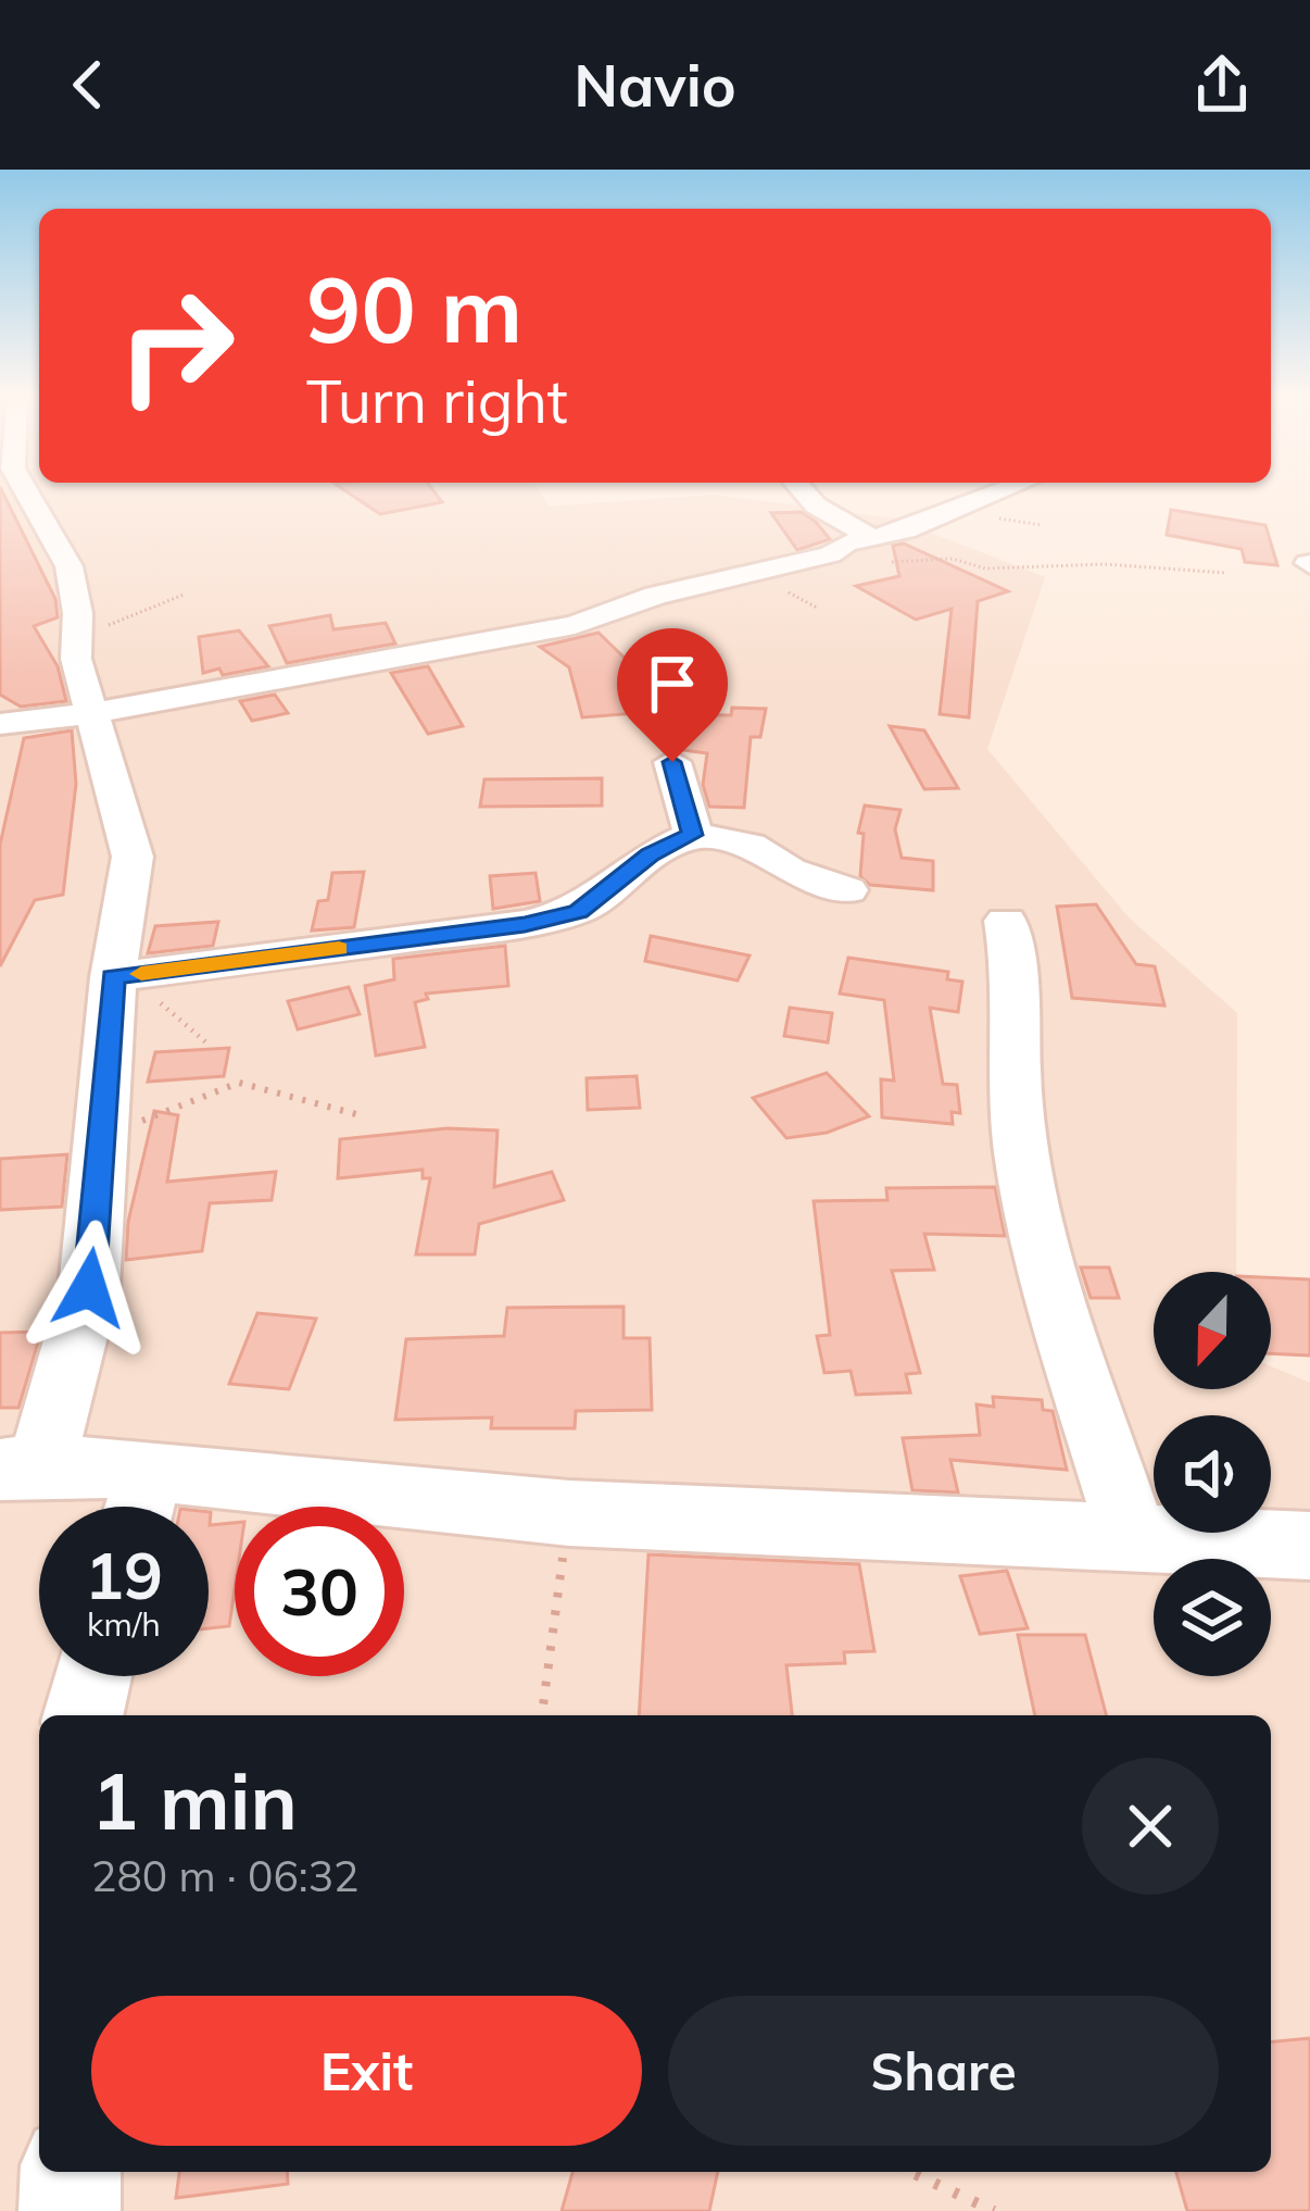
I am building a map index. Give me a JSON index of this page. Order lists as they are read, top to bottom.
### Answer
{
  "north": "bottom",
  "page": {
    "header": "Navio",
    "turn": ["90 m", "Turn right"],
    "speed": "19 km/h",
    "limit": "30",
    "heading": ["1 min", "280 m · 06:32"],
    "buttons": ["Exit", "Share"]
  }
}
